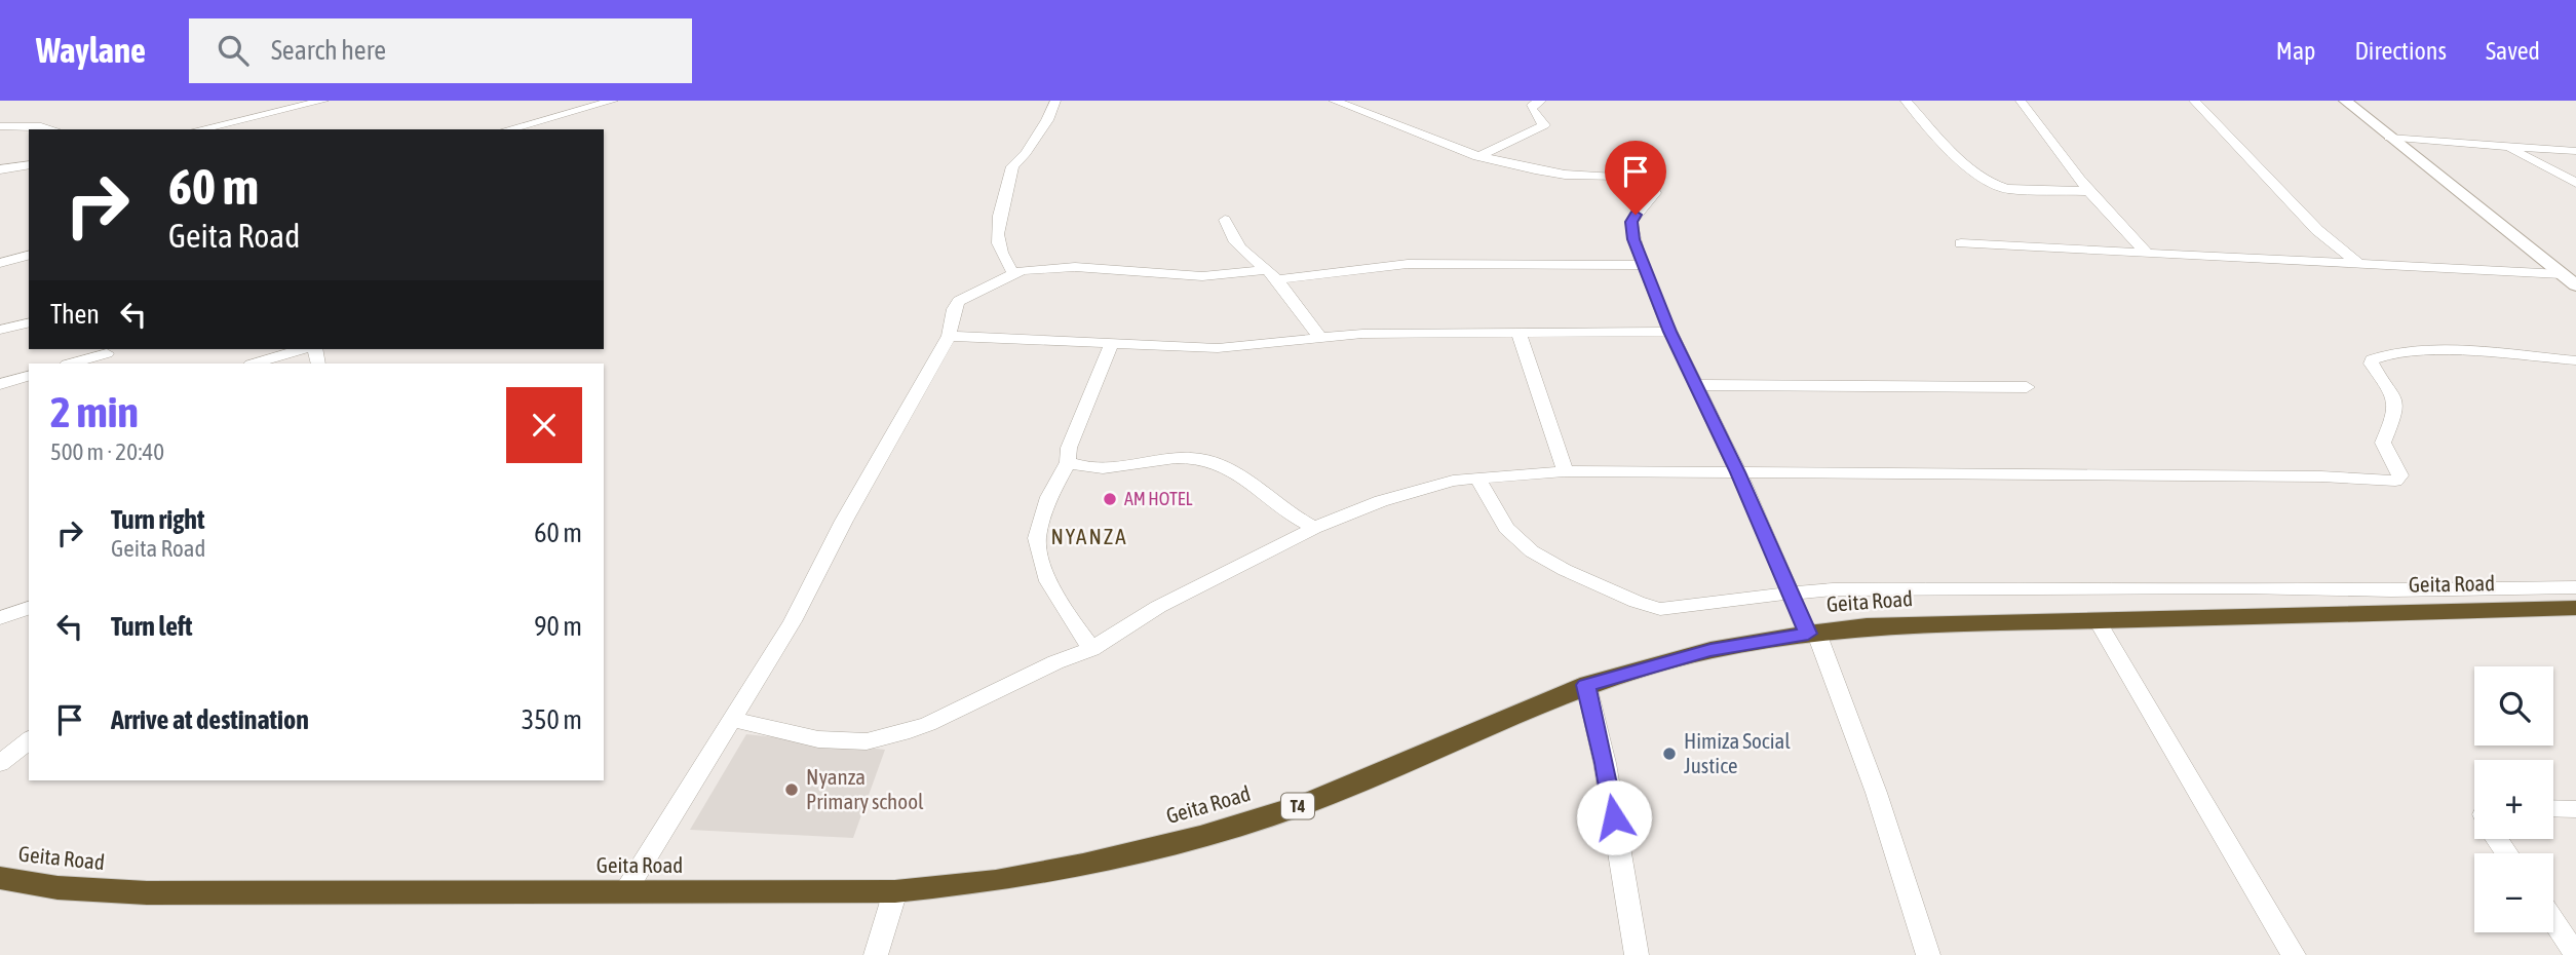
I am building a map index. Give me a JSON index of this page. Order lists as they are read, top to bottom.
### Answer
{
  "streets": {
    "highway": ["Geita Road", "T4"]
  },
  "districts": ["NYANZA"],
  "places": ["AM HOTEL", "Himiza Social Justice", "Nyanza Primary school"],
  "page": {
    "header": "Waylane",
    "search": "Search here",
    "nav": ["Map", "Directions", "Saved"],
    "turn": ["60 m", "Geita Road"],
    "then": "Then",
    "heading": ["2 min", "500 m · 20:40"],
    "list": [
      {
        "name": "Turn right",
        "note": "Geita Road",
        "value": "60 m"
      },
      {
        "name": "Turn left",
        "value": "90 m"
      },
      {
        "name": "Arrive at destination",
        "value": "350 m"
      }
    ],
    "map_buttons": ["+", "−"]
  }
}
